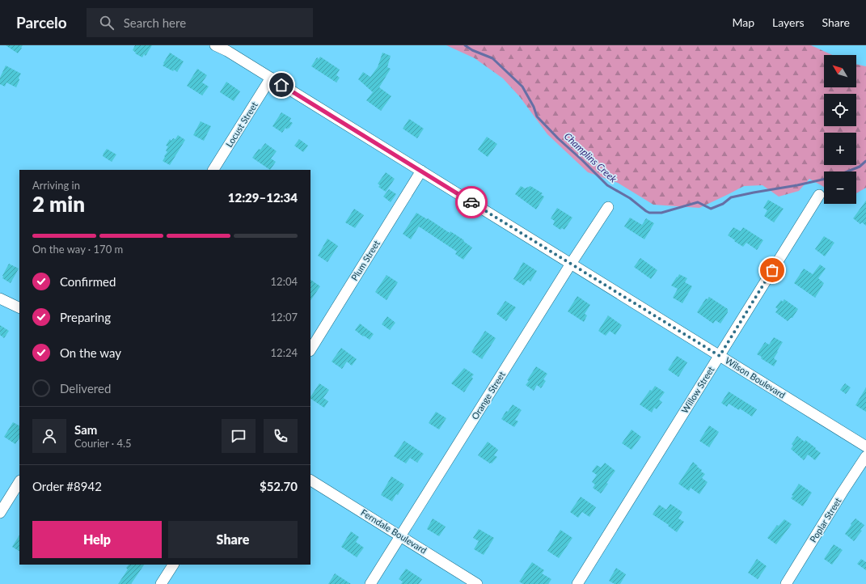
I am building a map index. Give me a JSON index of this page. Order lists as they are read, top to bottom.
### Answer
{
  "streets": {
    "street": [
      "Locust Street",
      "Plum Street",
      "Wilson Boulevard",
      "Willow Street",
      "Orange Street",
      "Poplar Street",
      "Ferndale Boulevard"
    ]
  },
  "crossings": [
    ["Locust Street", "Wilson Boulevard"],
    ["Plum Street", "Wilson Boulevard"],
    ["Wilson Boulevard", "Willow Street"],
    ["Wilson Boulevard", "Orange Street"],
    ["Orange Street", "Ferndale Boulevard"]
  ],
  "water": ["Champlins Creek"],
  "north": "top left",
  "page": {
    "header": "Parcelo",
    "search": "Search here",
    "nav": ["Map", "Layers", "Share"],
    "map_buttons": ["+", "−"],
    "heading": ["2 min", "Arriving in", "12:29–12:34"],
    "panel": [
      "Sam",
      "Courier · 4.5",
      "Order #8942",
      "$52.70"
    ],
    "bar": "On the way · 170 m",
    "list": [
      ["Confirmed", "12:04"],
      ["Preparing", "12:07"],
      ["On the way", "12:24"],
      "Delivered"
    ],
    "buttons": ["Help", "Share"]
  }
}
